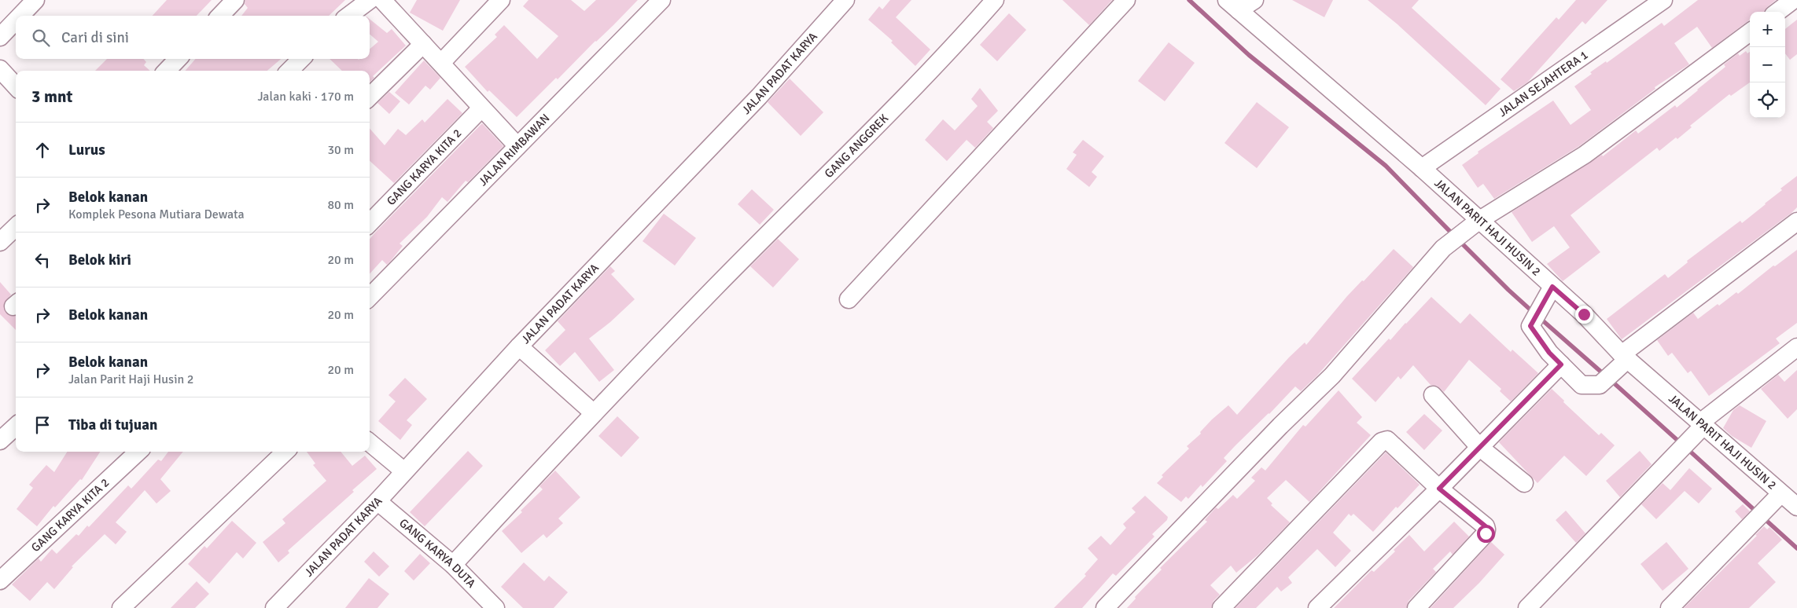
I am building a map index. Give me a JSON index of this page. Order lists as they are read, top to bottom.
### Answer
{
  "streets": {
    "street": [
      "JALAN PADAT KARYA",
      "JALAN SEJAHTERA 1",
      "GANG ANGGREK",
      "JALAN RIMBAWAN",
      "GANG KARYA KITA 2",
      "JALAN PARIT HAJI HUSIN 2",
      "GANG KARYA DUTA"
    ]
  },
  "crossings": [
    ["JALAN PADAT KARYA", "GANG KARYA DUTA"],
    ["JALAN SEJAHTERA 1", "JALAN PARIT HAJI HUSIN 2"],
    ["GANG ANGGREK", "GANG KARYA DUTA"]
  ],
  "page": {
    "map_buttons": ["+", "−"],
    "search": "Cari di sini",
    "heading": ["3 mnt", "Jalan kaki · 170 m"],
    "list": [
      ["Lurus", "30 m"],
      ["Belok kanan", "Komplek Pesona Mutiara Dewata", "80 m"],
      ["Belok kiri", "20 m"],
      ["Belok kanan", "20 m"],
      ["Belok kanan", "Jalan Parit Haji Husin 2", "20 m"],
      "Tiba di tujuan"
    ]
  }
}
